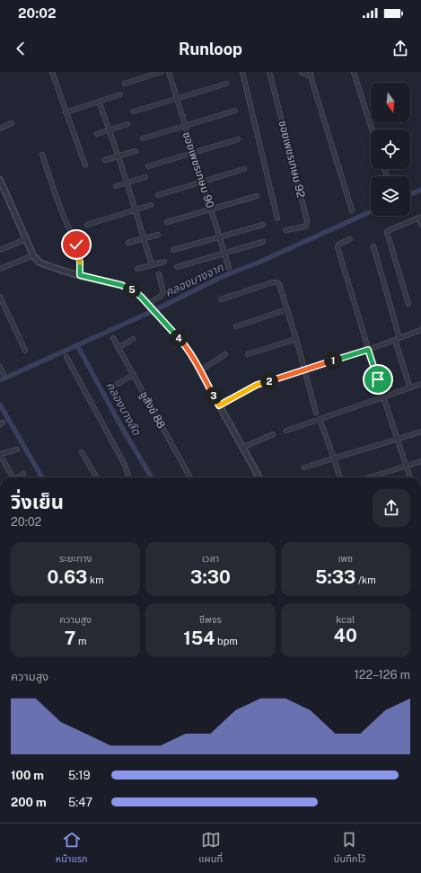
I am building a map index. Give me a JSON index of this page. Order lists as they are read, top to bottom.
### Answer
{
  "streets": {
    "street": ["ซอยเพชรเกษม 92", "ซอยเพชรเกษม 90", "ชูสังข์ 88"]
  },
  "water": ["คลองบางจาก", "คลองบางลัด"],
  "north": "bottom",
  "page": {
    "status": "20:02",
    "header": "Runloop",
    "pins": [
      "5",
      "4",
      "1",
      "2",
      "3"
    ],
    "heading": ["วิ่งเย็น", "20:02"],
    "stats": [
      ["ระยะทาง", "0.63 km"],
      ["เวลา", "3:30"],
      ["เพซ", "5:33 /km"],
      ["ความสูง", "7 m"],
      ["ชีพจร", "154 bpm"],
      ["kcal", "40"]
    ],
    "chart": ["ความสูง", "122–126 m"],
    "list": [
      {
        "name": "100 m",
        "note": "5:19"
      },
      {
        "name": "200 m",
        "note": "5:47"
      }
    ],
    "tabs": ["หน้าแรก", "แผนที่", "บันทึกไว้"]
  }
}
